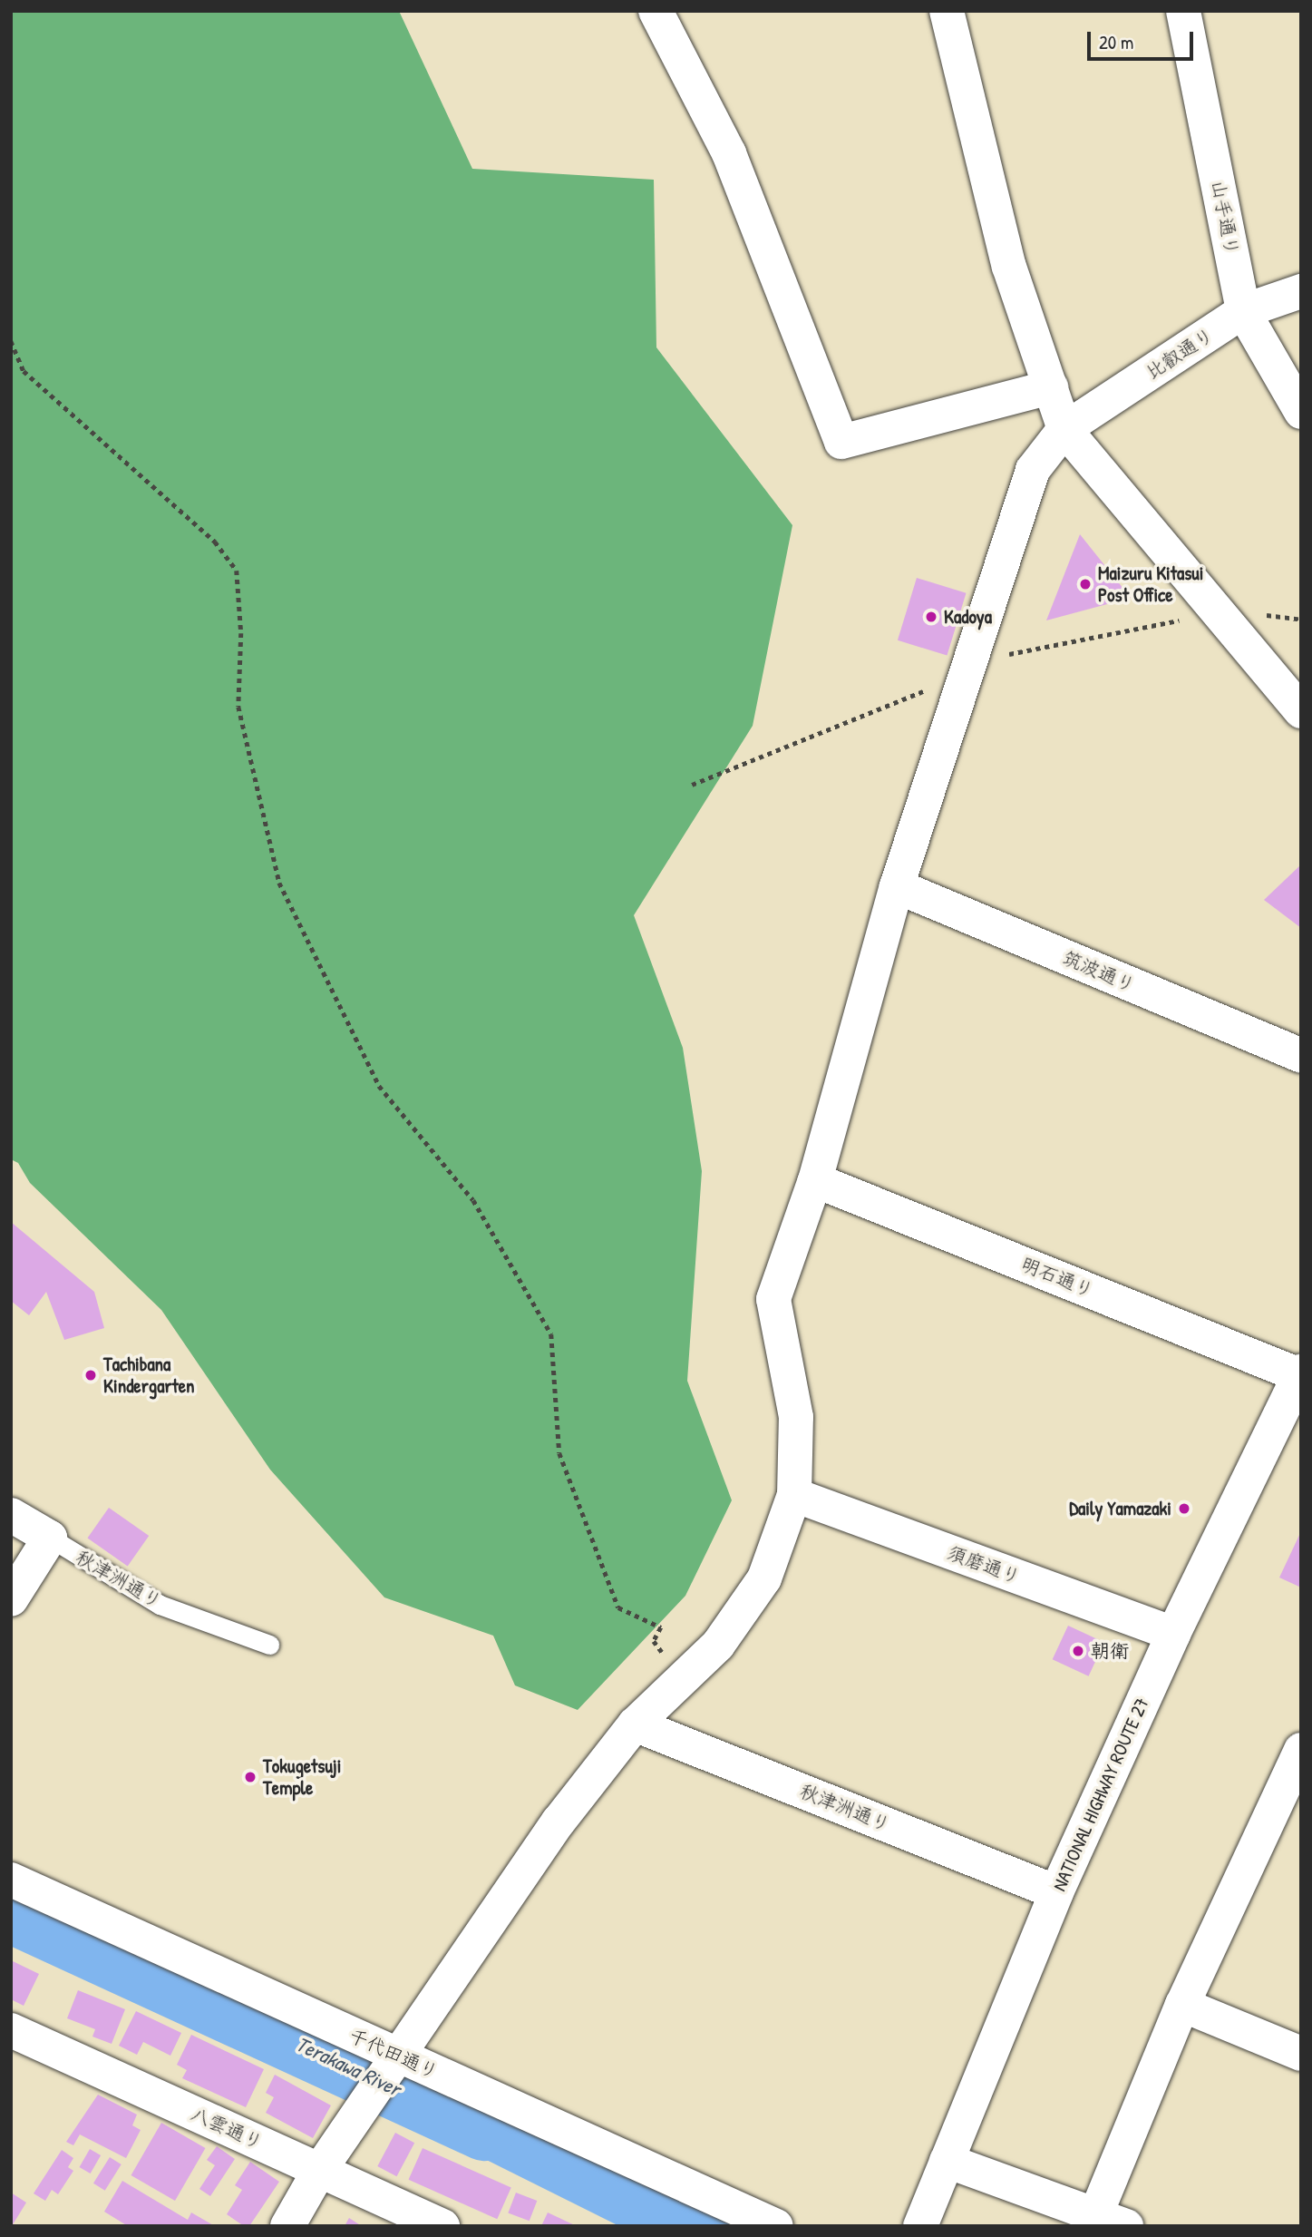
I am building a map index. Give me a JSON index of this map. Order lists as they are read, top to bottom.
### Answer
{
  "streets": {
    "main road": [
      "山手通り",
      "比叡通り",
      "筑波通り",
      "明石通り",
      "須磨通り",
      "秋津洲通り",
      "NATIONAL HIGHWAY ROUTE 27",
      "千代田通り",
      "八雲通り"
    ]
  },
  "crossings": [
    ["山手通り", "比叡通り"],
    ["比叡通り", "筑波通り"],
    ["比叡通り", "明石通り"],
    ["比叡通り", "須磨通り"],
    ["比叡通り", "秋津洲通り"],
    ["比叡通り", "千代田通り"],
    ["比叡通り", "八雲通り"],
    ["明石通り", "NATIONAL HIGHWAY ROUTE 27"],
    ["須磨通り", "NATIONAL HIGHWAY ROUTE 27"],
    ["秋津洲通り", "NATIONAL HIGHWAY ROUTE 27"]
  ],
  "water": ["Terakawa River"],
  "places": [
    "Maizuru Kitasui Post Office",
    "Kadoya",
    "Tachibana Kindergarten",
    "Daily Yamazaki",
    "朝衛",
    "Tokugetsuji Temple"
  ],
  "scale_bar": "20 m"
}
